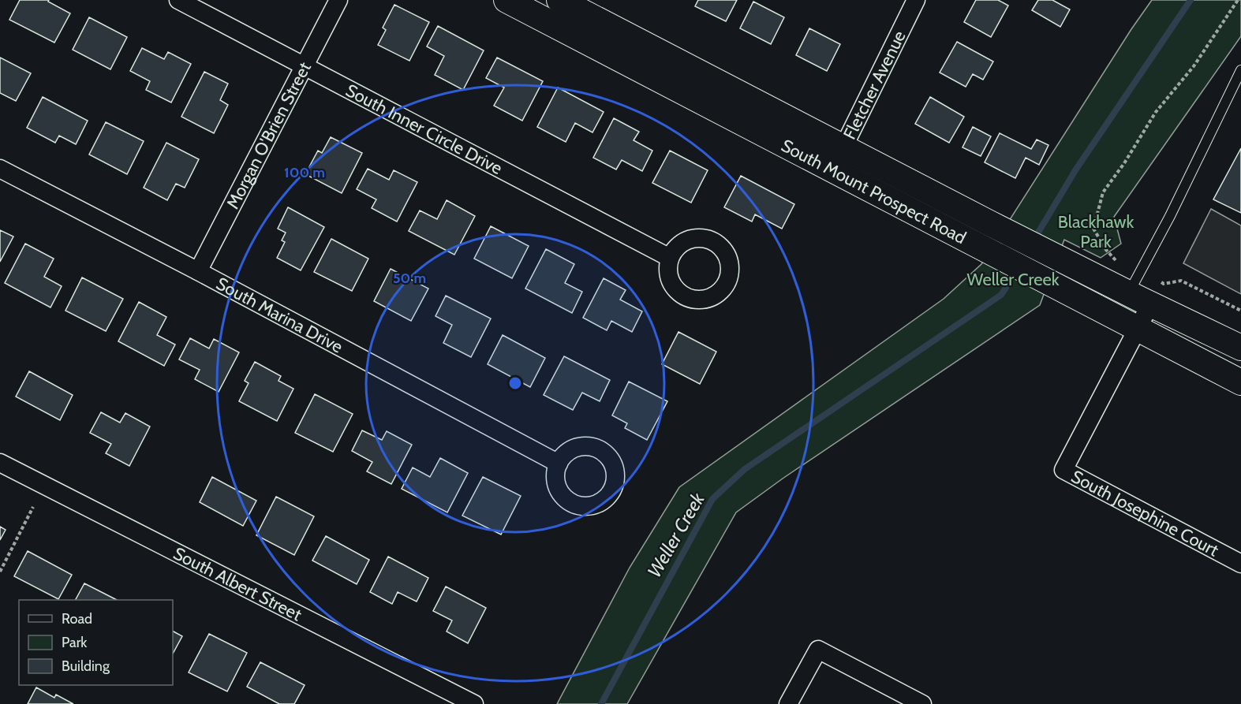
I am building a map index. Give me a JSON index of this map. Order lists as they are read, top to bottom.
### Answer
{
  "streets": {
    "main road": ["South Mount Prospect Road"],
    "street": [
      "Fletcher Avenue",
      "South Inner Circle Drive",
      "Morgan O'Brien Street",
      "South Marina Drive",
      "South Josephine Court",
      "South Albert Street"
    ]
  },
  "crossings": [
    ["Fletcher Avenue", "South Mount Prospect Road"],
    ["South Inner Circle Drive", "Morgan O'Brien Street"],
    ["Morgan O'Brien Street", "South Marina Drive"],
    ["South Mount Prospect Road", "South Josephine Court"]
  ],
  "water": ["Weller Creek"],
  "parks": ["Blackhawk Park", "Weller Creek"],
  "legend": ["Road", "Park", "Building"],
  "rings": ["100 m", "50 m"]
}
